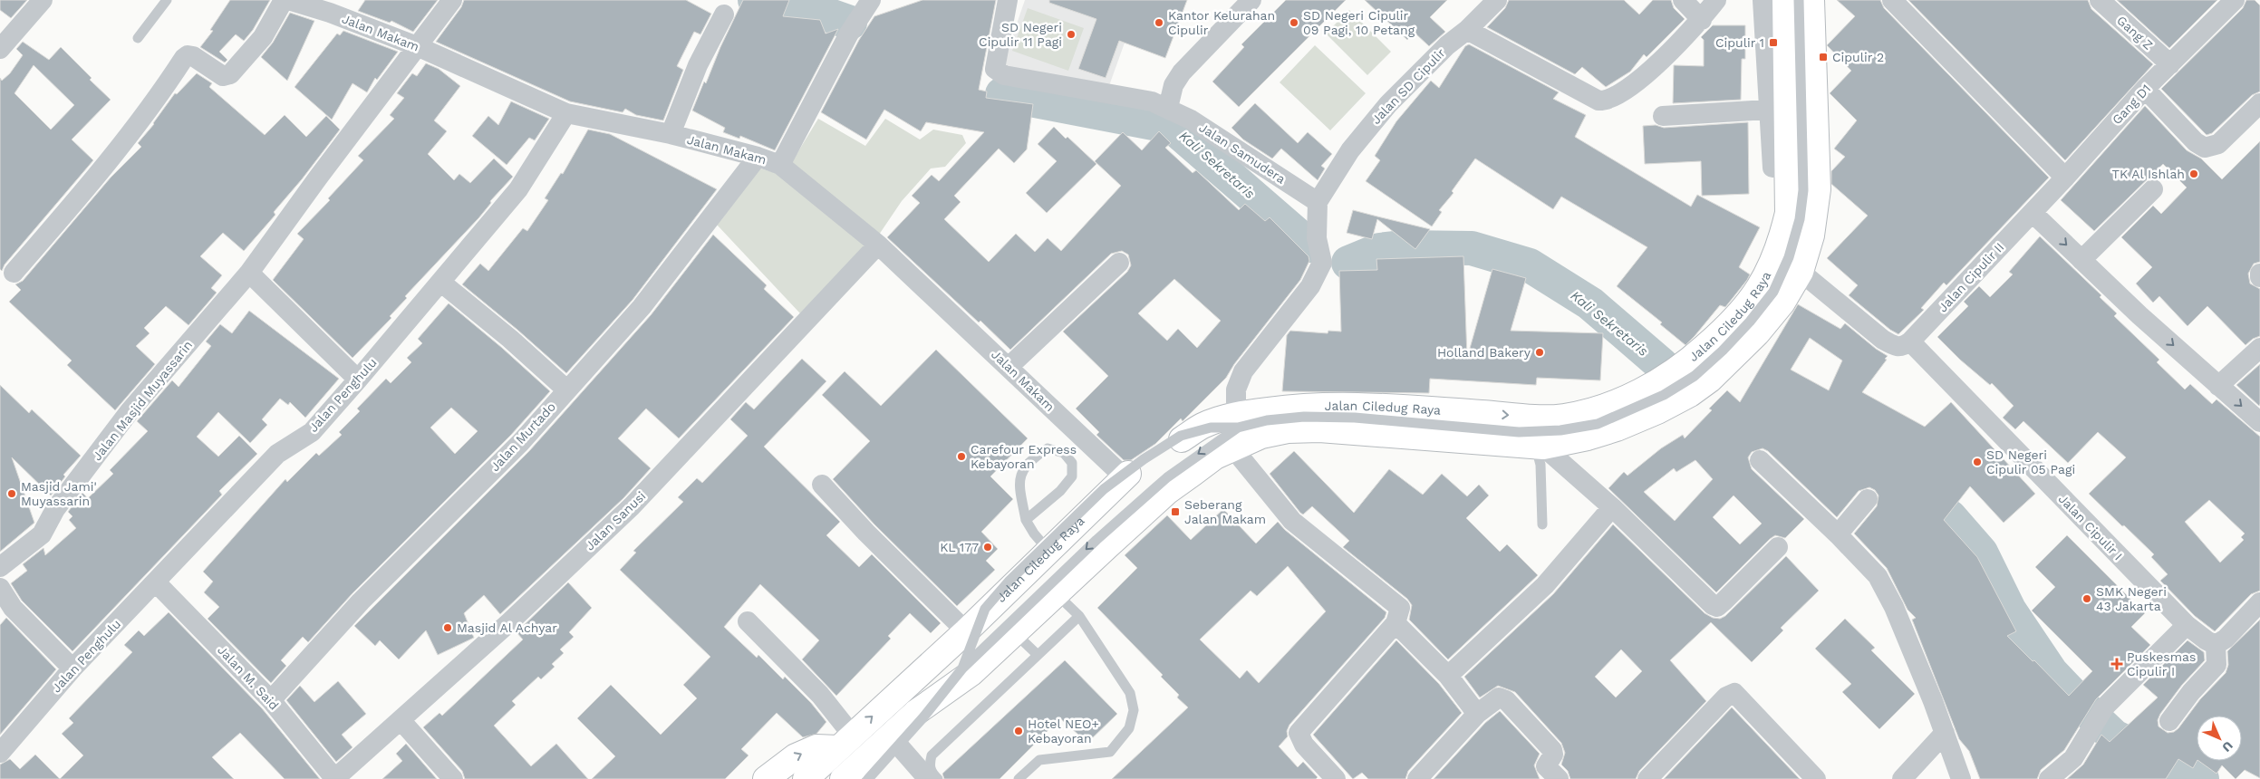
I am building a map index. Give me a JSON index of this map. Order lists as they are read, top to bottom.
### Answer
{
  "streets": {
    "main road": ["Jalan Ciledug Raya"],
    "street": [
      "Jalan Makam",
      "Gang Z",
      "Jalan SD Cipulir",
      "Gang D1",
      "Jalan Samudera",
      "Jalan Cipulir II",
      "Jalan Penghulu",
      "Jalan Masjid Muyassarin",
      "Jalan Murtado",
      "Jalan Sanusi",
      "Jalan Cipulir I",
      "Jalan M. Said"
    ]
  },
  "crossings": [
    ["Jalan Makam", "Jalan Ciledug Raya"],
    ["Jalan Makam", "Jalan Penghulu"],
    ["Jalan Makam", "Jalan Masjid Muyassarin"],
    ["Jalan Makam", "Jalan Murtado"],
    ["Jalan Makam", "Jalan Sanusi"],
    ["Gang Z", "Gang D1"],
    ["Jalan SD Cipulir", "Jalan Samudera"],
    ["Gang D1", "Jalan Cipulir II"],
    ["Jalan Cipulir II", "Jalan Cipulir I"],
    ["Jalan Penghulu", "Jalan M. Said"],
    ["Jalan Murtado", "Jalan M. Said"],
    ["Jalan Sanusi", "Jalan M. Said"]
  ],
  "water": ["Kali Sekretaris"],
  "places": {
    "other": [
      "Kantor Kelurahan Cipulir",
      "SD Negeri Cipulir 09 Pagi, 10 Petang",
      "SD Negeri Cipulir 11 Pagi",
      "TK Al Ishlah",
      "Holland Bakery",
      "Carefour Express Kebayoran",
      "SD Negeri Cipulir 05 Pagi",
      "Masjid Jami' Muyassarin",
      "KL 177",
      "SMK Negeri 43 Jakarta",
      "Masjid Al Achyar",
      "Hotel NEO+ Kebayoran"
    ],
    "transit": ["Cipulir 1", "Cipulir 2", "Seberang Jalan Makam"],
    "health": ["Puskesmas Cipulir I"]
  },
  "north": "bottom right"
}
